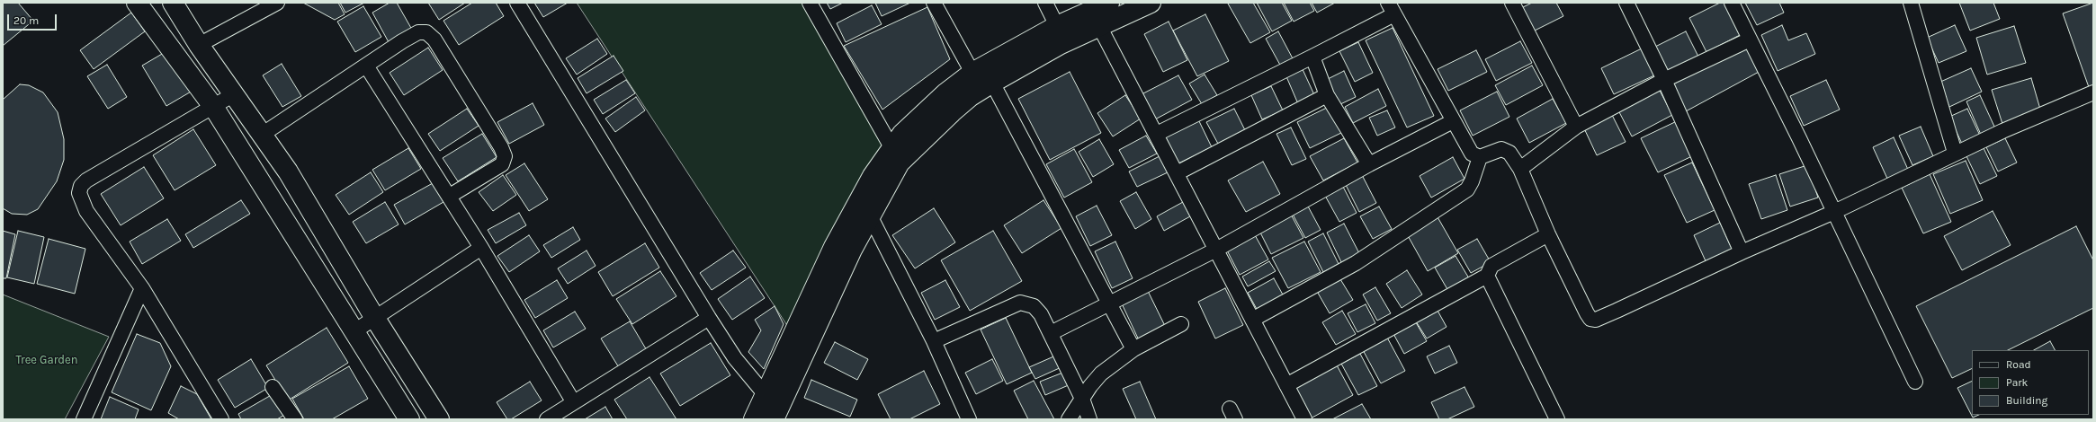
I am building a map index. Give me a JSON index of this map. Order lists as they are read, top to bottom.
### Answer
{
  "parks": ["Tree Garden"],
  "legend": ["Road", "Park", "Building"],
  "scale_bar": "20 m"
}
